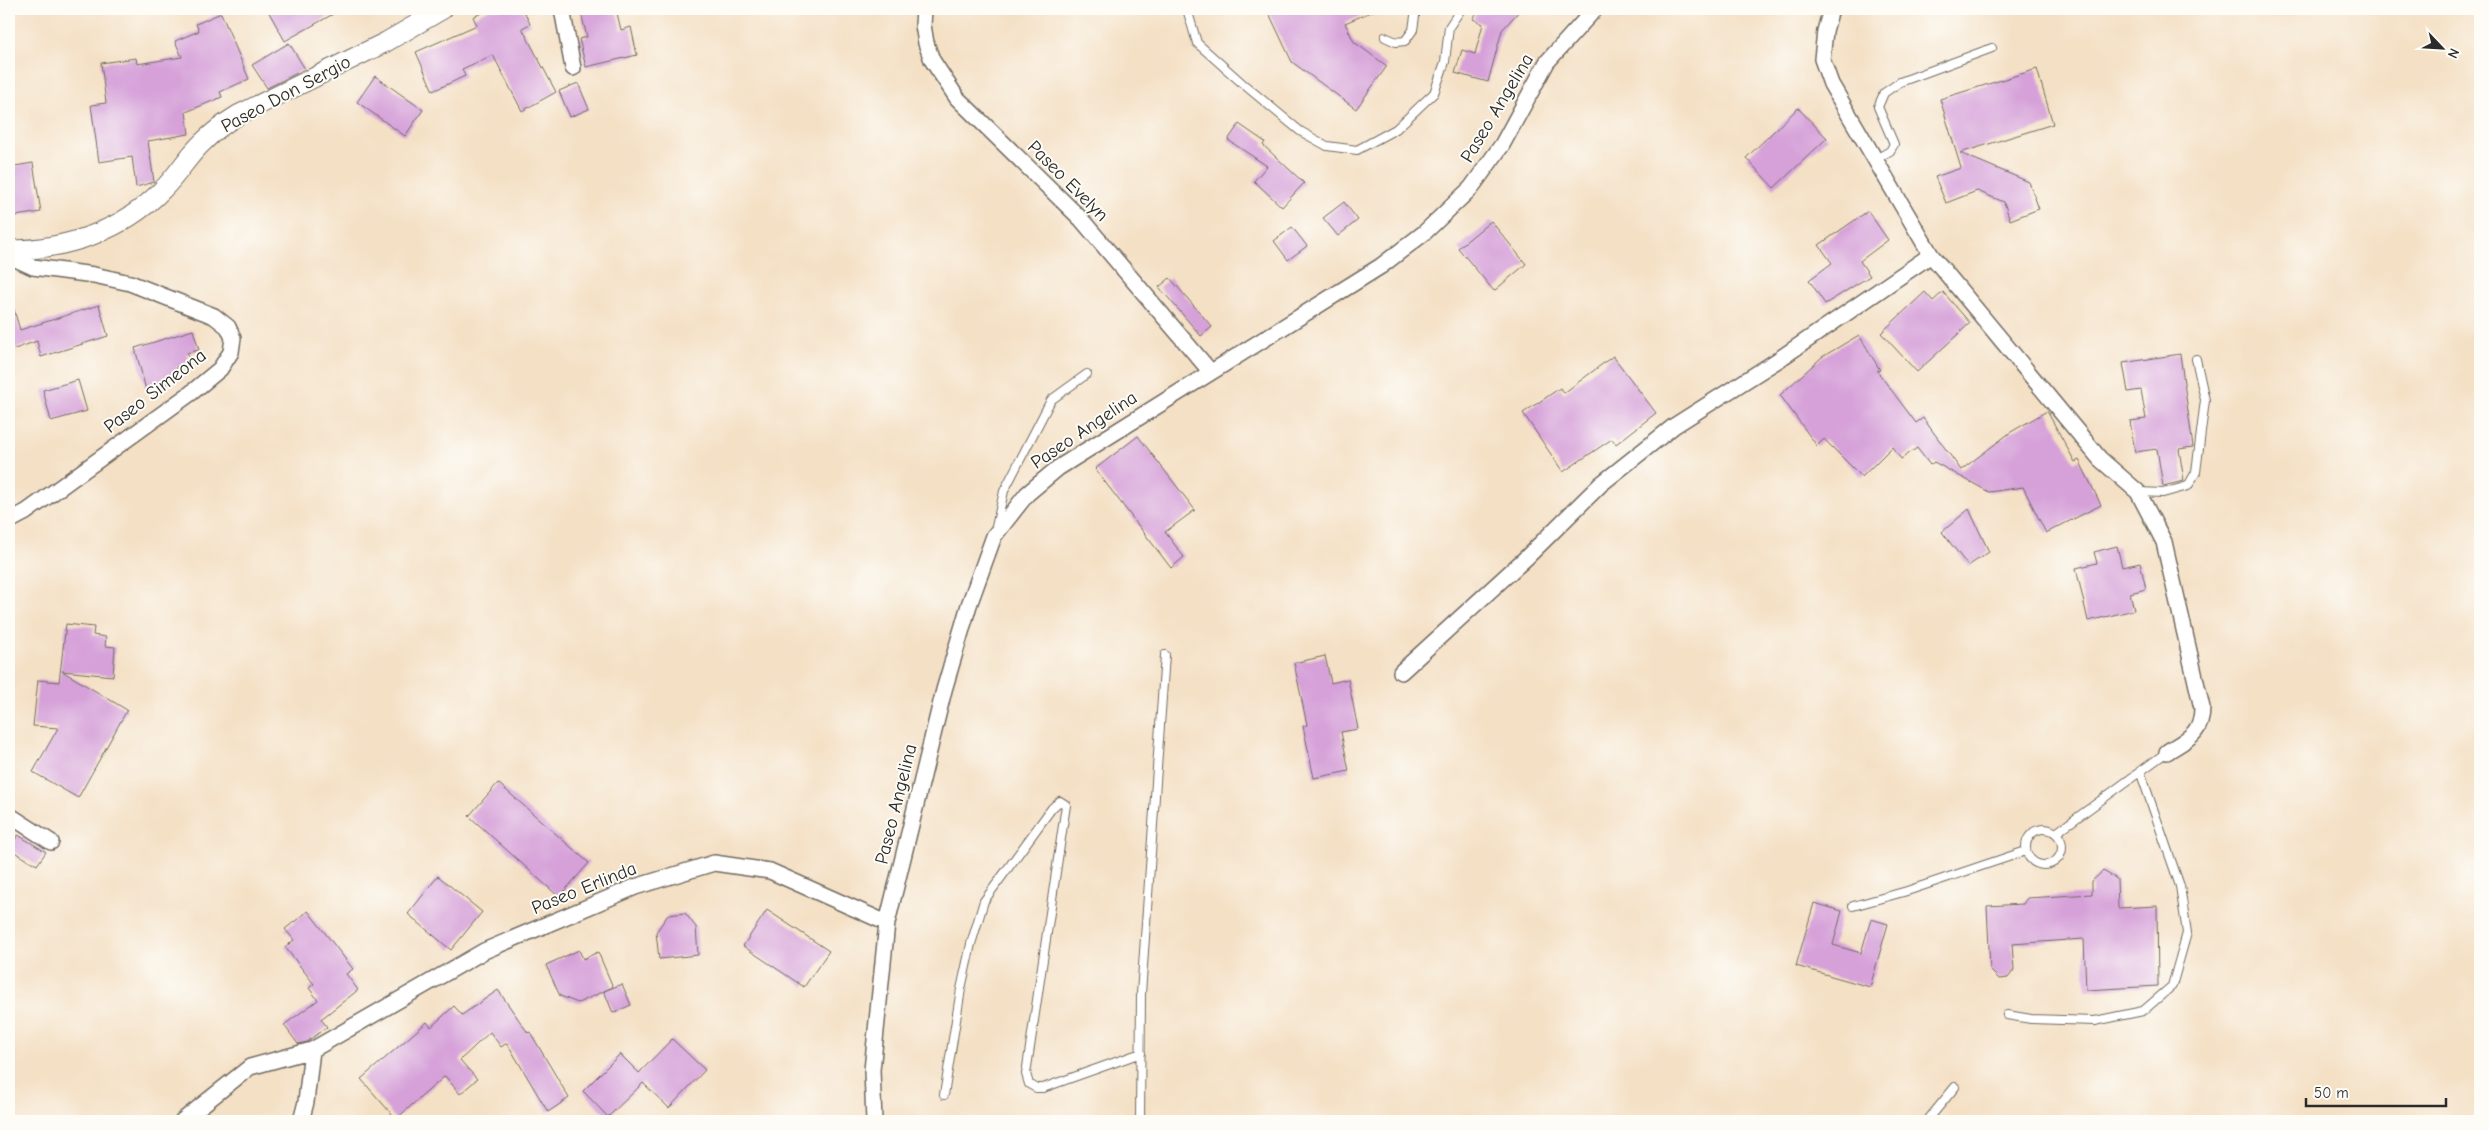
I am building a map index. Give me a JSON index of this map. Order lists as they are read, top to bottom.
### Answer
{
  "streets": {
    "street": [
      "Paseo Don Sergio",
      "Paseo Angelina",
      "Paseo Evelyn",
      "Paseo Simeona",
      "Paseo Erlinda"
    ]
  },
  "crossings": [
    ["Paseo Angelina", "Paseo Evelyn"],
    ["Paseo Angelina", "Paseo Erlinda"]
  ],
  "scale_bar": "50 m",
  "north": "bottom right"
}
